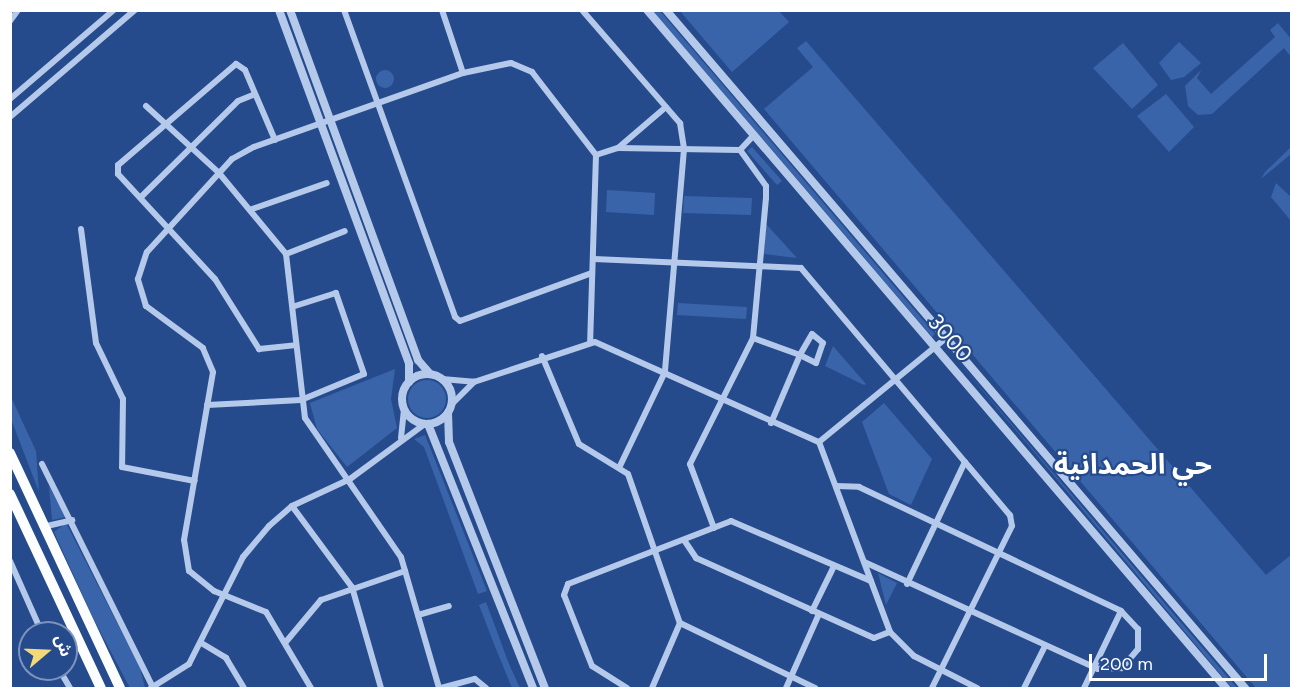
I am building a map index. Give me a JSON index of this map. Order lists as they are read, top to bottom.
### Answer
{
  "streets": {
    "street": ["3000"]
  },
  "districts": ["حي الحمدانية"],
  "scale_bar": "200 m",
  "north": "right"
}
